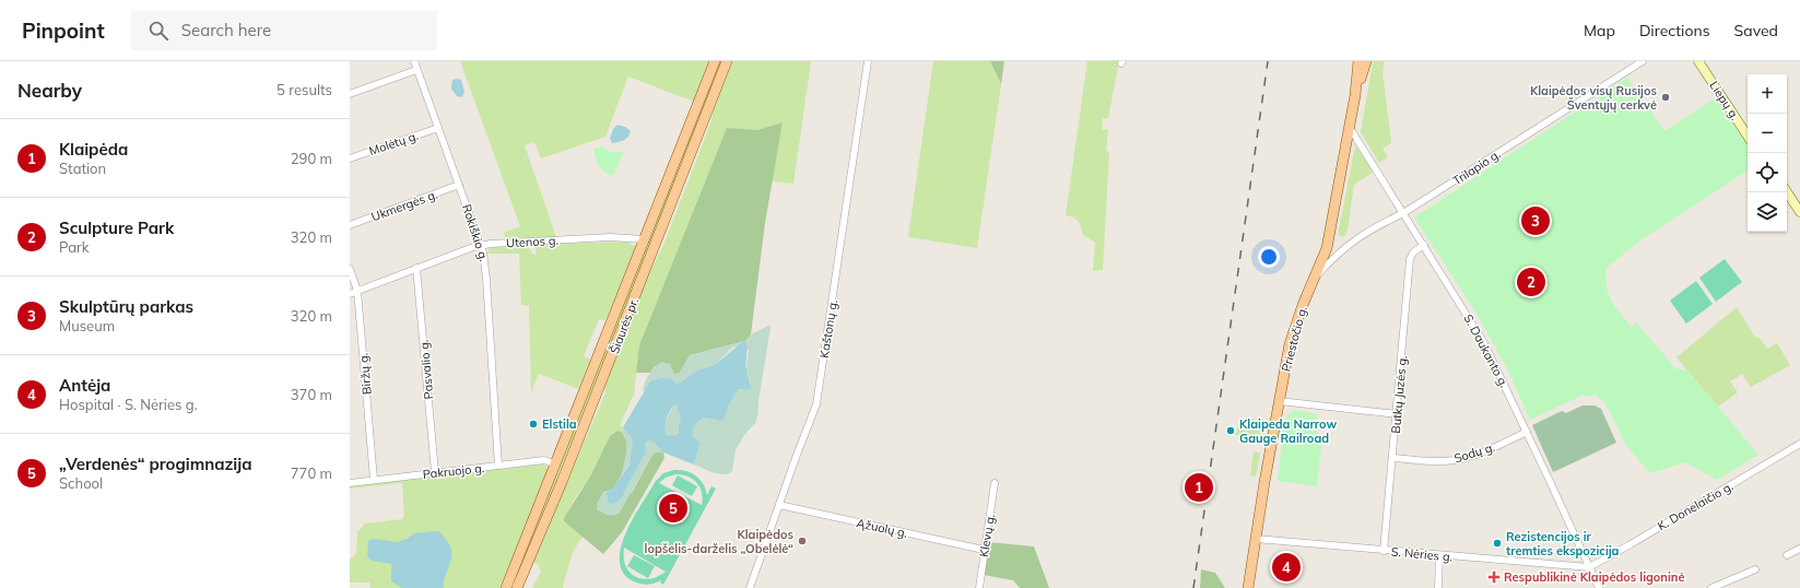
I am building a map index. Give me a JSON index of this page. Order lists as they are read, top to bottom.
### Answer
{
  "streets": {
    "main road": ["Liepų g.", "Šiaurės pr.", "Priestočio g."],
    "street": [
      "Molėtų g.",
      "Trilapio g.",
      "Ukmergės g.",
      "Rokiškio g.",
      "Utenos g.",
      "Kaštonų g.",
      "S. Daukanto g.",
      "Pasvalio g.",
      "Biržų g.",
      "Butkų Juzės g.",
      "Sodų g.",
      "Pakruojo g.",
      "K. Donelaičio g.",
      "Ąžuolų g.",
      "Klevų g.",
      "S. Nėries g."
    ]
  },
  "crossings": [
    ["Molėtų g.", "Rokiškio g."],
    ["Trilapio g.", "Priestočio g."],
    ["Trilapio g.", "S. Daukanto g."],
    ["Ukmergės g.", "Rokiškio g."],
    ["Rokiškio g.", "Utenos g."],
    ["Rokiškio g.", "Pakruojo g."],
    ["Utenos g.", "Šiaurės pr."],
    ["Utenos g.", "Pasvalio g."],
    ["Utenos g.", "Biržų g."],
    ["Šiaurės pr.", "Pakruojo g."],
    ["Kaštonų g.", "Ąžuolų g."],
    ["Priestočio g.", "S. Daukanto g."],
    ["Priestočio g.", "S. Nėries g."],
    ["S. Daukanto g.", "Butkų Juzės g."],
    ["S. Daukanto g.", "Sodų g."],
    ["S. Daukanto g.", "K. Donelaičio g."],
    ["S. Daukanto g.", "S. Nėries g."],
    ["Pasvalio g.", "Pakruojo g."],
    ["Biržų g.", "Pakruojo g."],
    ["Butkų Juzės g.", "Sodų g."],
    ["Butkų Juzės g.", "S. Nėries g."],
    ["K. Donelaičio g.", "S. Nėries g."],
    ["Ąžuolų g.", "Klevų g."]
  ],
  "places": {
    "other": [
      "Klaipėdos visų Rusijos Šventųjų cerkvė",
      "Elstila",
      "Klaipeda Narrow Gauge Railroad",
      "Klaipėdos lopšelis-darželis „Obelėlė“",
      "Rezistencijos ir tremties ekspozicija"
    ],
    "health": ["Respublikinė Klaipėdos ligoninė"]
  },
  "page": {
    "header": "Pinpoint",
    "search": "Search here",
    "nav": ["Map", "Directions", "Saved"],
    "heading": ["Nearby", "5 results"],
    "map_buttons": ["+", "−"],
    "list": [
      {
        "mark": "1",
        "name": "Klaipėda",
        "note": "Station",
        "value": "290 m"
      },
      {
        "mark": "2",
        "name": "Sculpture Park",
        "note": "Park",
        "value": "320 m"
      },
      {
        "mark": "3",
        "name": "Skulptūrų parkas",
        "note": "Museum",
        "value": "320 m"
      },
      {
        "mark": "4",
        "name": "Antėja",
        "note": "Hospital · S. Nėries g.",
        "value": "370 m"
      },
      {
        "mark": "5",
        "name": "„Verdenės“ progimnazija",
        "note": "School",
        "value": "770 m"
      }
    ],
    "pins": [
      "3",
      "2",
      "1",
      "5",
      "4"
    ]
  }
}
